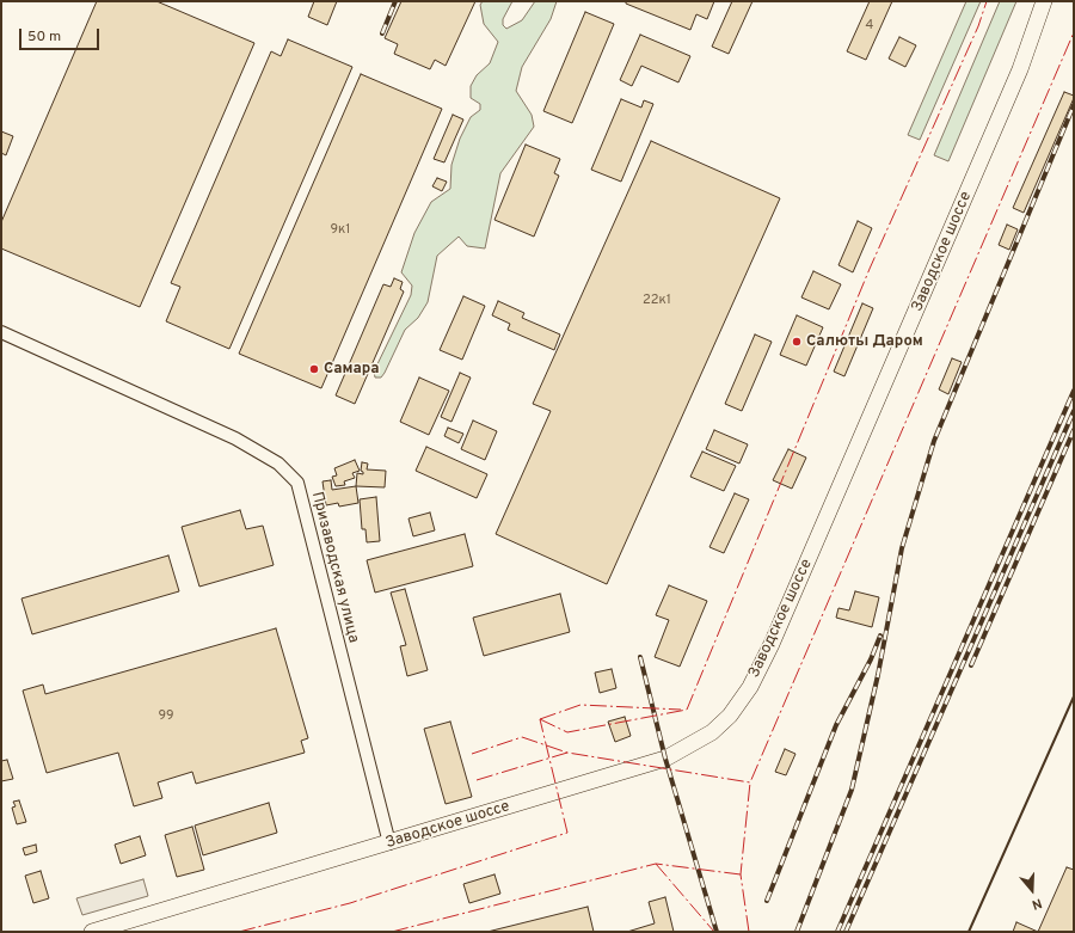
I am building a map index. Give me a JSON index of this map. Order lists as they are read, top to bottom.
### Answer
{
  "streets": {
    "main road": ["Заводское шоссе"],
    "street": ["Призаводская улица"]
  },
  "crossings": [
    ["Заводское шоссе", "Призаводская улица"]
  ],
  "places": ["Салюты Даром", "Самара"],
  "house_numbers": [
    "4",
    "9к1",
    "22к1",
    "99"
  ],
  "scale_bar": "50 m",
  "north": "bottom"
}
